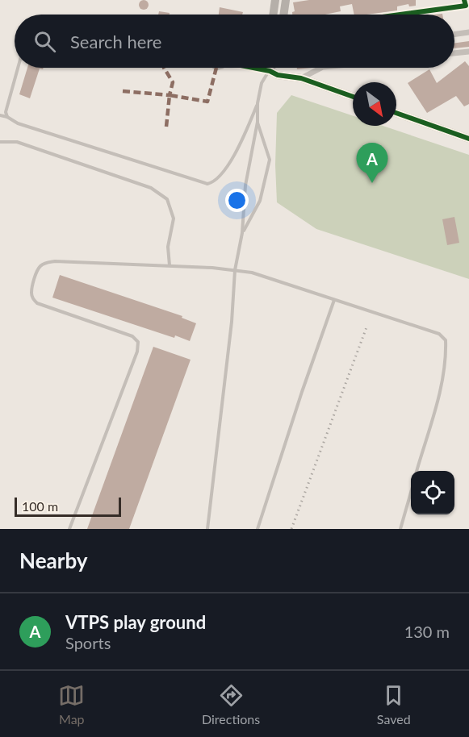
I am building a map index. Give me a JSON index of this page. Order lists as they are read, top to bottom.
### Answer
{
  "scale_bar": "100 m",
  "north": "bottom right",
  "page": {
    "search": "Search here",
    "pins": "A",
    "scale": "100 m",
    "heading": "Nearby",
    "list": [
      {
        "mark": "A",
        "name": "VTPS play ground",
        "note": "Sports",
        "value": "130 m"
      }
    ],
    "nav": ["Map", "Directions", "Saved"]
  }
}
